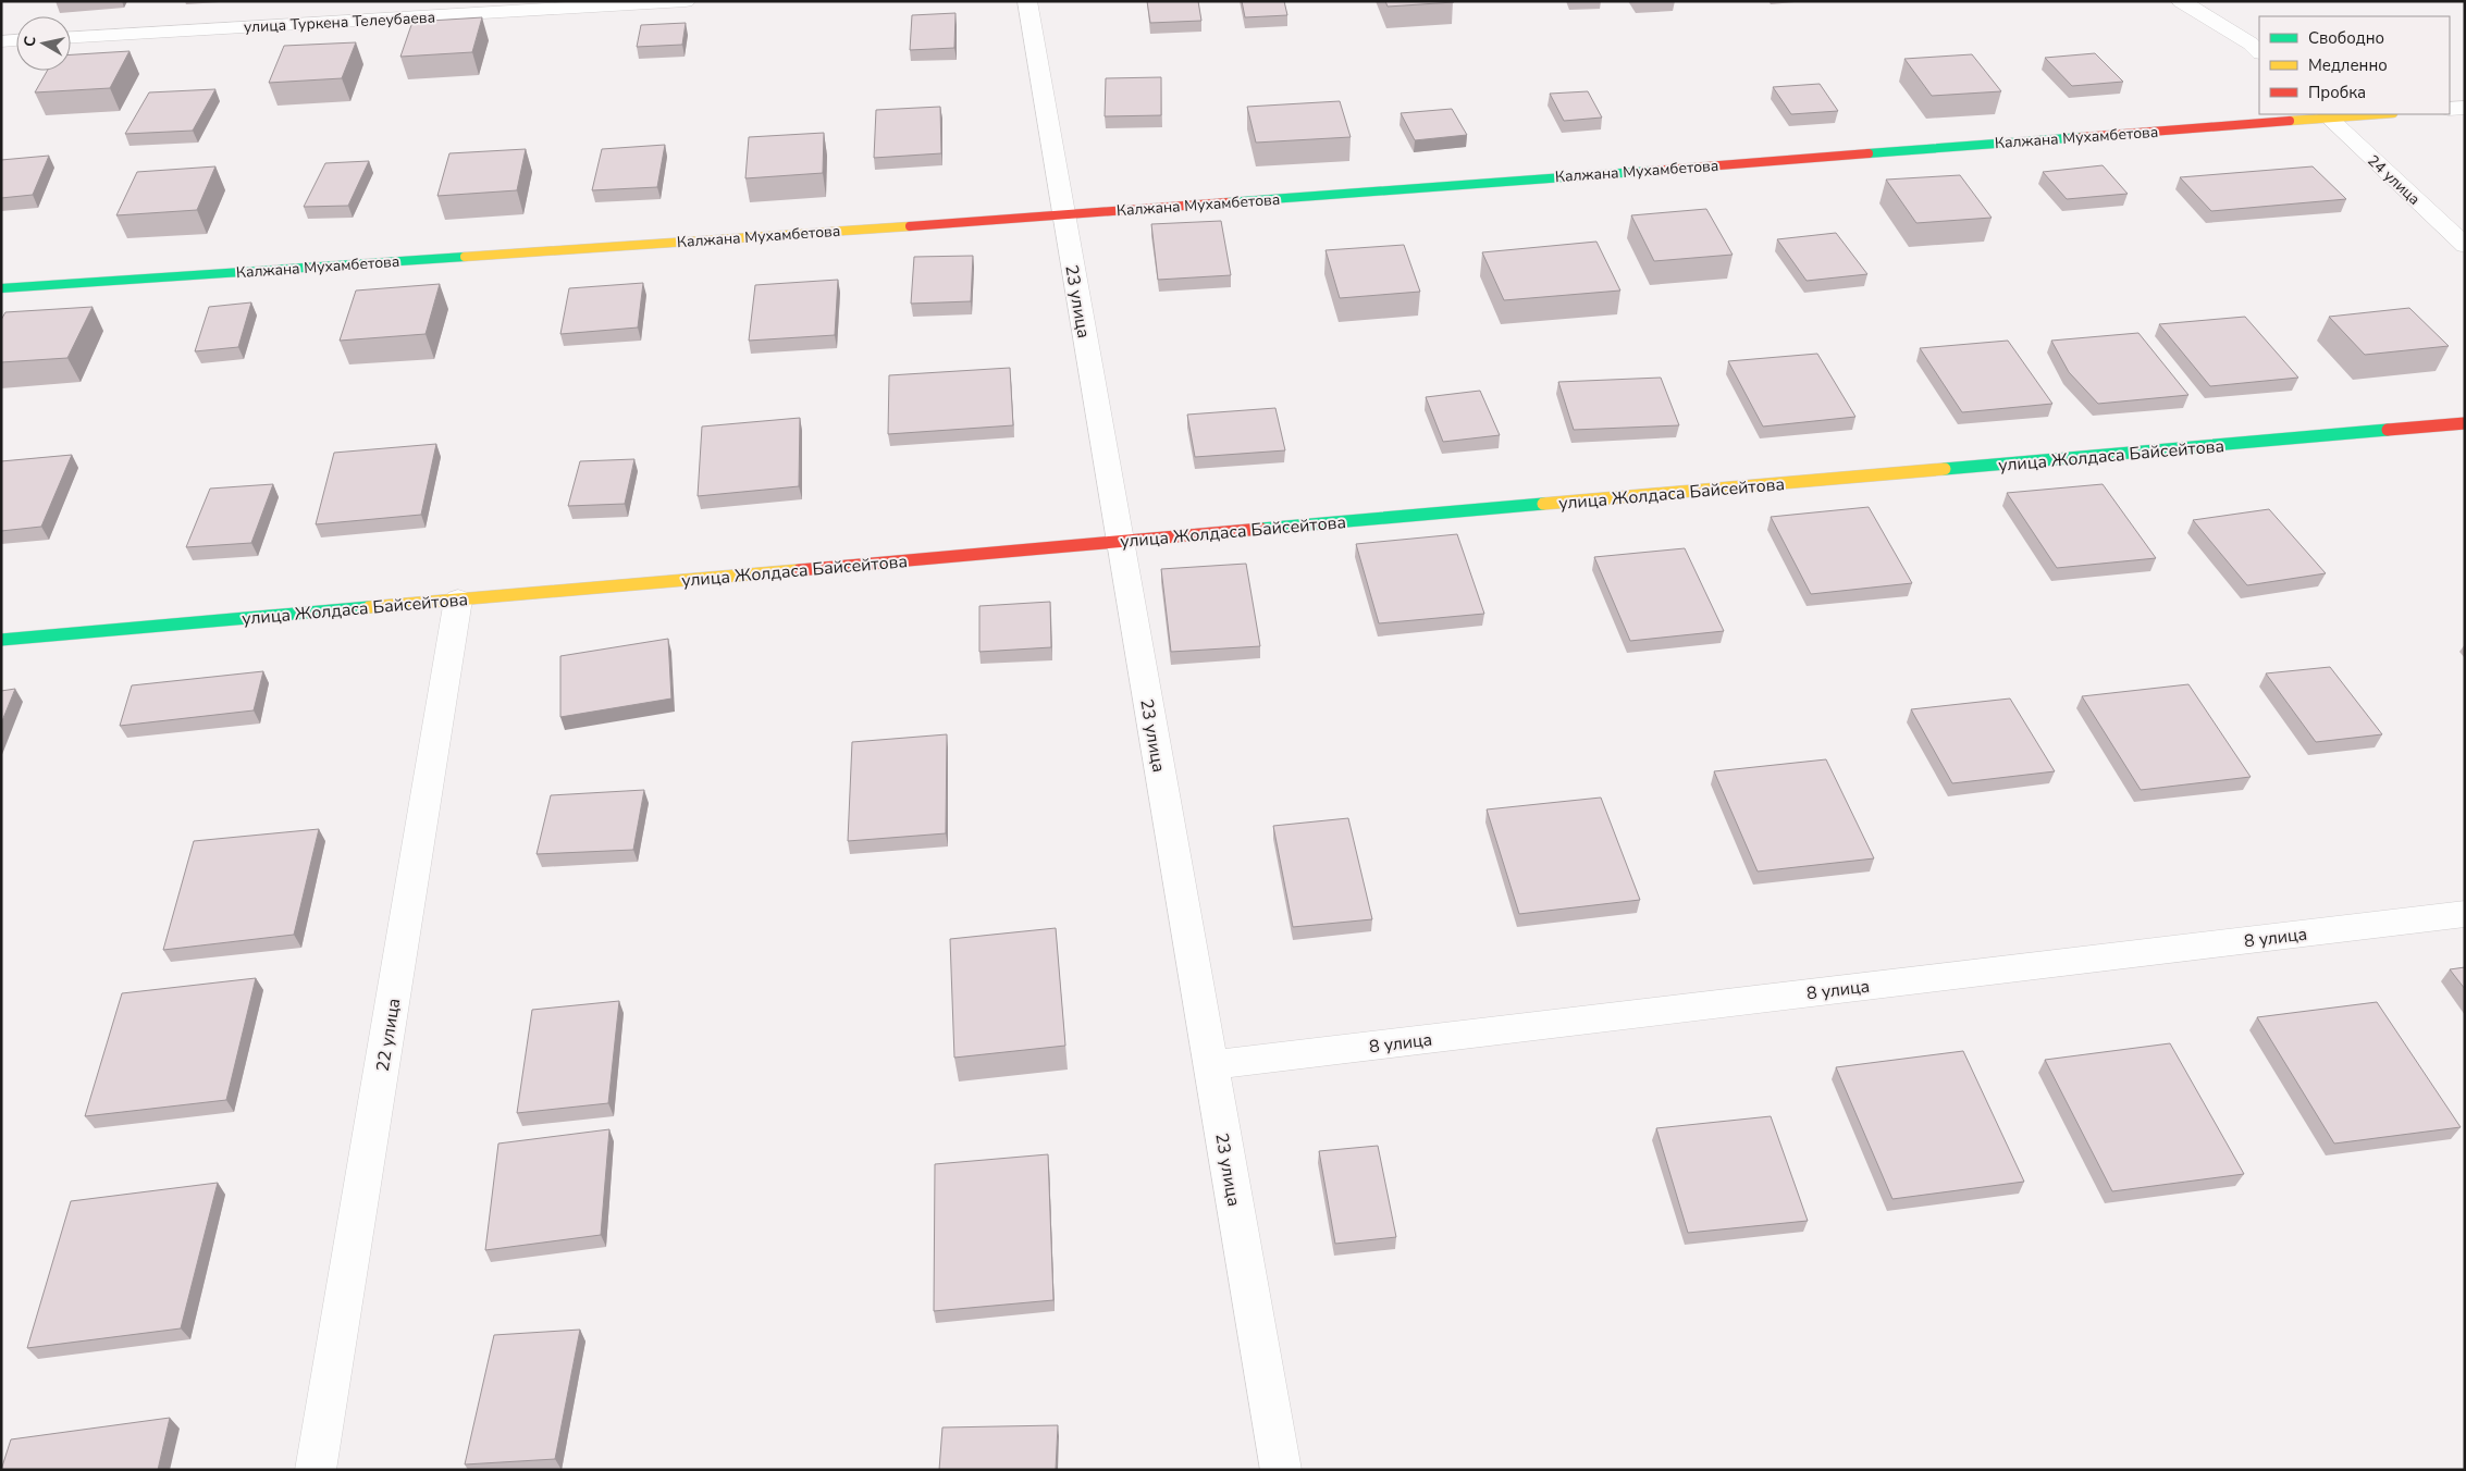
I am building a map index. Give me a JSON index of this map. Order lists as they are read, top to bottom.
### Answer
{
  "streets": {
    "street": [
      "улица Туркена Телеубаева",
      "Калжана Мухамбетова",
      "24 улица",
      "23 улица",
      "улица Жолдаса Байсейтова",
      "8 улица",
      "22 улица"
    ]
  },
  "crossings": [
    ["Калжана Мухамбетова", "24 улица"],
    ["Калжана Мухамбетова", "23 улица"],
    ["23 улица", "улица Жолдаса Байсейтова"],
    ["23 улица", "8 улица"],
    ["улица Жолдаса Байсейтова", "22 улица"]
  ],
  "legend": ["Свободно", "Медленно", "Пробка"],
  "north": "left"
}
